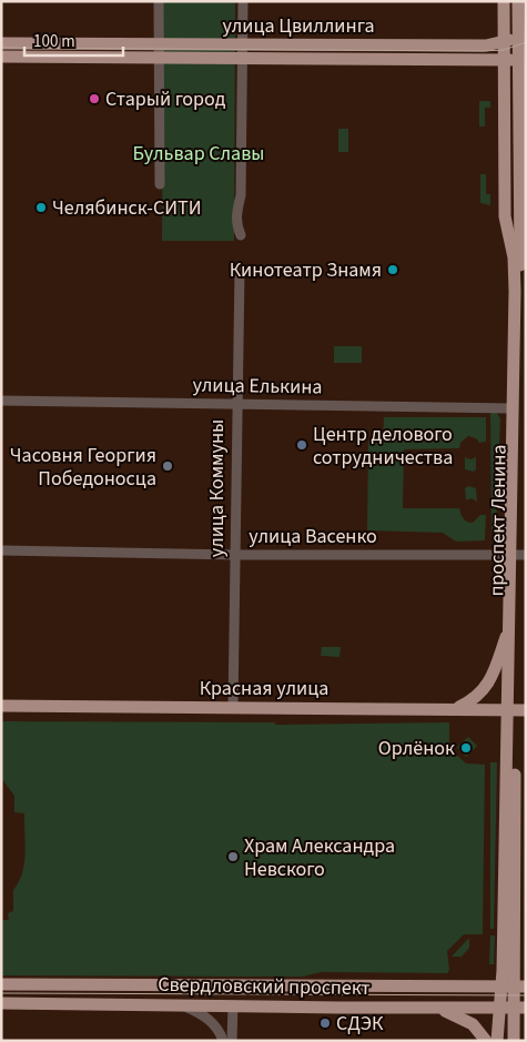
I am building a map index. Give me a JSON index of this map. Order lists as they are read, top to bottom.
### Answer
{
  "streets": {
    "main road": [
      "улица Цвиллинга",
      "проспект Ленина",
      "Красная улица",
      "Свердловский проспект"
    ],
    "street": ["улица Елькина", "улица Коммуны", "улица Васенко"]
  },
  "crossings": [
    ["улица Цвиллинга", "проспект Ленина"],
    ["улица Елькина", "улица Коммуны"],
    ["улица Елькина", "проспект Ленина"],
    ["улица Коммуны", "улица Васенко"],
    ["улица Коммуны", "Красная улица"],
    ["проспект Ленина", "улица Васенко"],
    ["проспект Ленина", "Красная улица"],
    ["проспект Ленина", "Свердловский проспект"]
  ],
  "parks": ["Бульвар Славы"],
  "places": [
    "Старый город",
    "Челябинск-СИТИ",
    "Кинотеатр Знамя",
    "Центр делового сотрудничества",
    "Часовня Георгия Победоносца",
    "Орлёнок",
    "Храм Александра Невского",
    "СДЭК"
  ],
  "scale_bar": "100 m"
}
